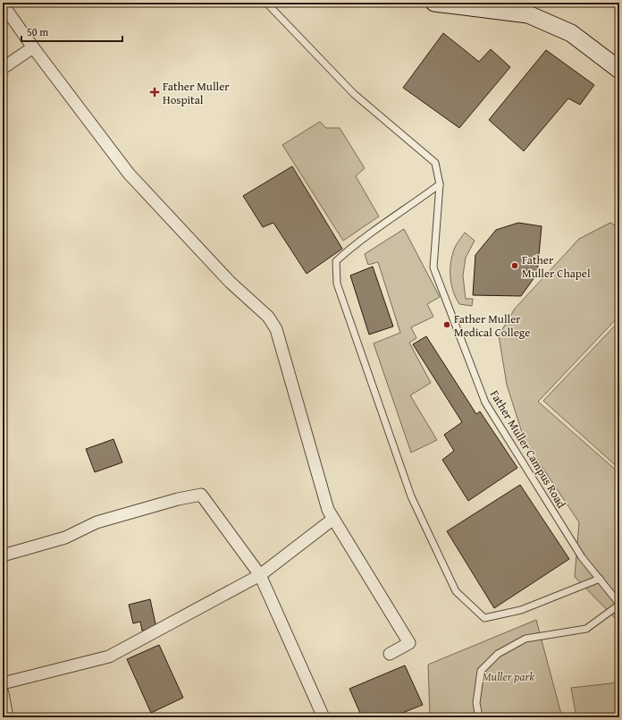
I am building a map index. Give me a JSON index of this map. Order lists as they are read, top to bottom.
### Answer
{
  "streets": {
    "lane": ["Father Muller Campus Road"]
  },
  "parks": ["Muller park"],
  "places": {
    "health": ["Father Muller Hospital"],
    "other": ["Father Muller Chapel", "Father Muller Medical College"]
  },
  "scale_bar": "50 m"
}
